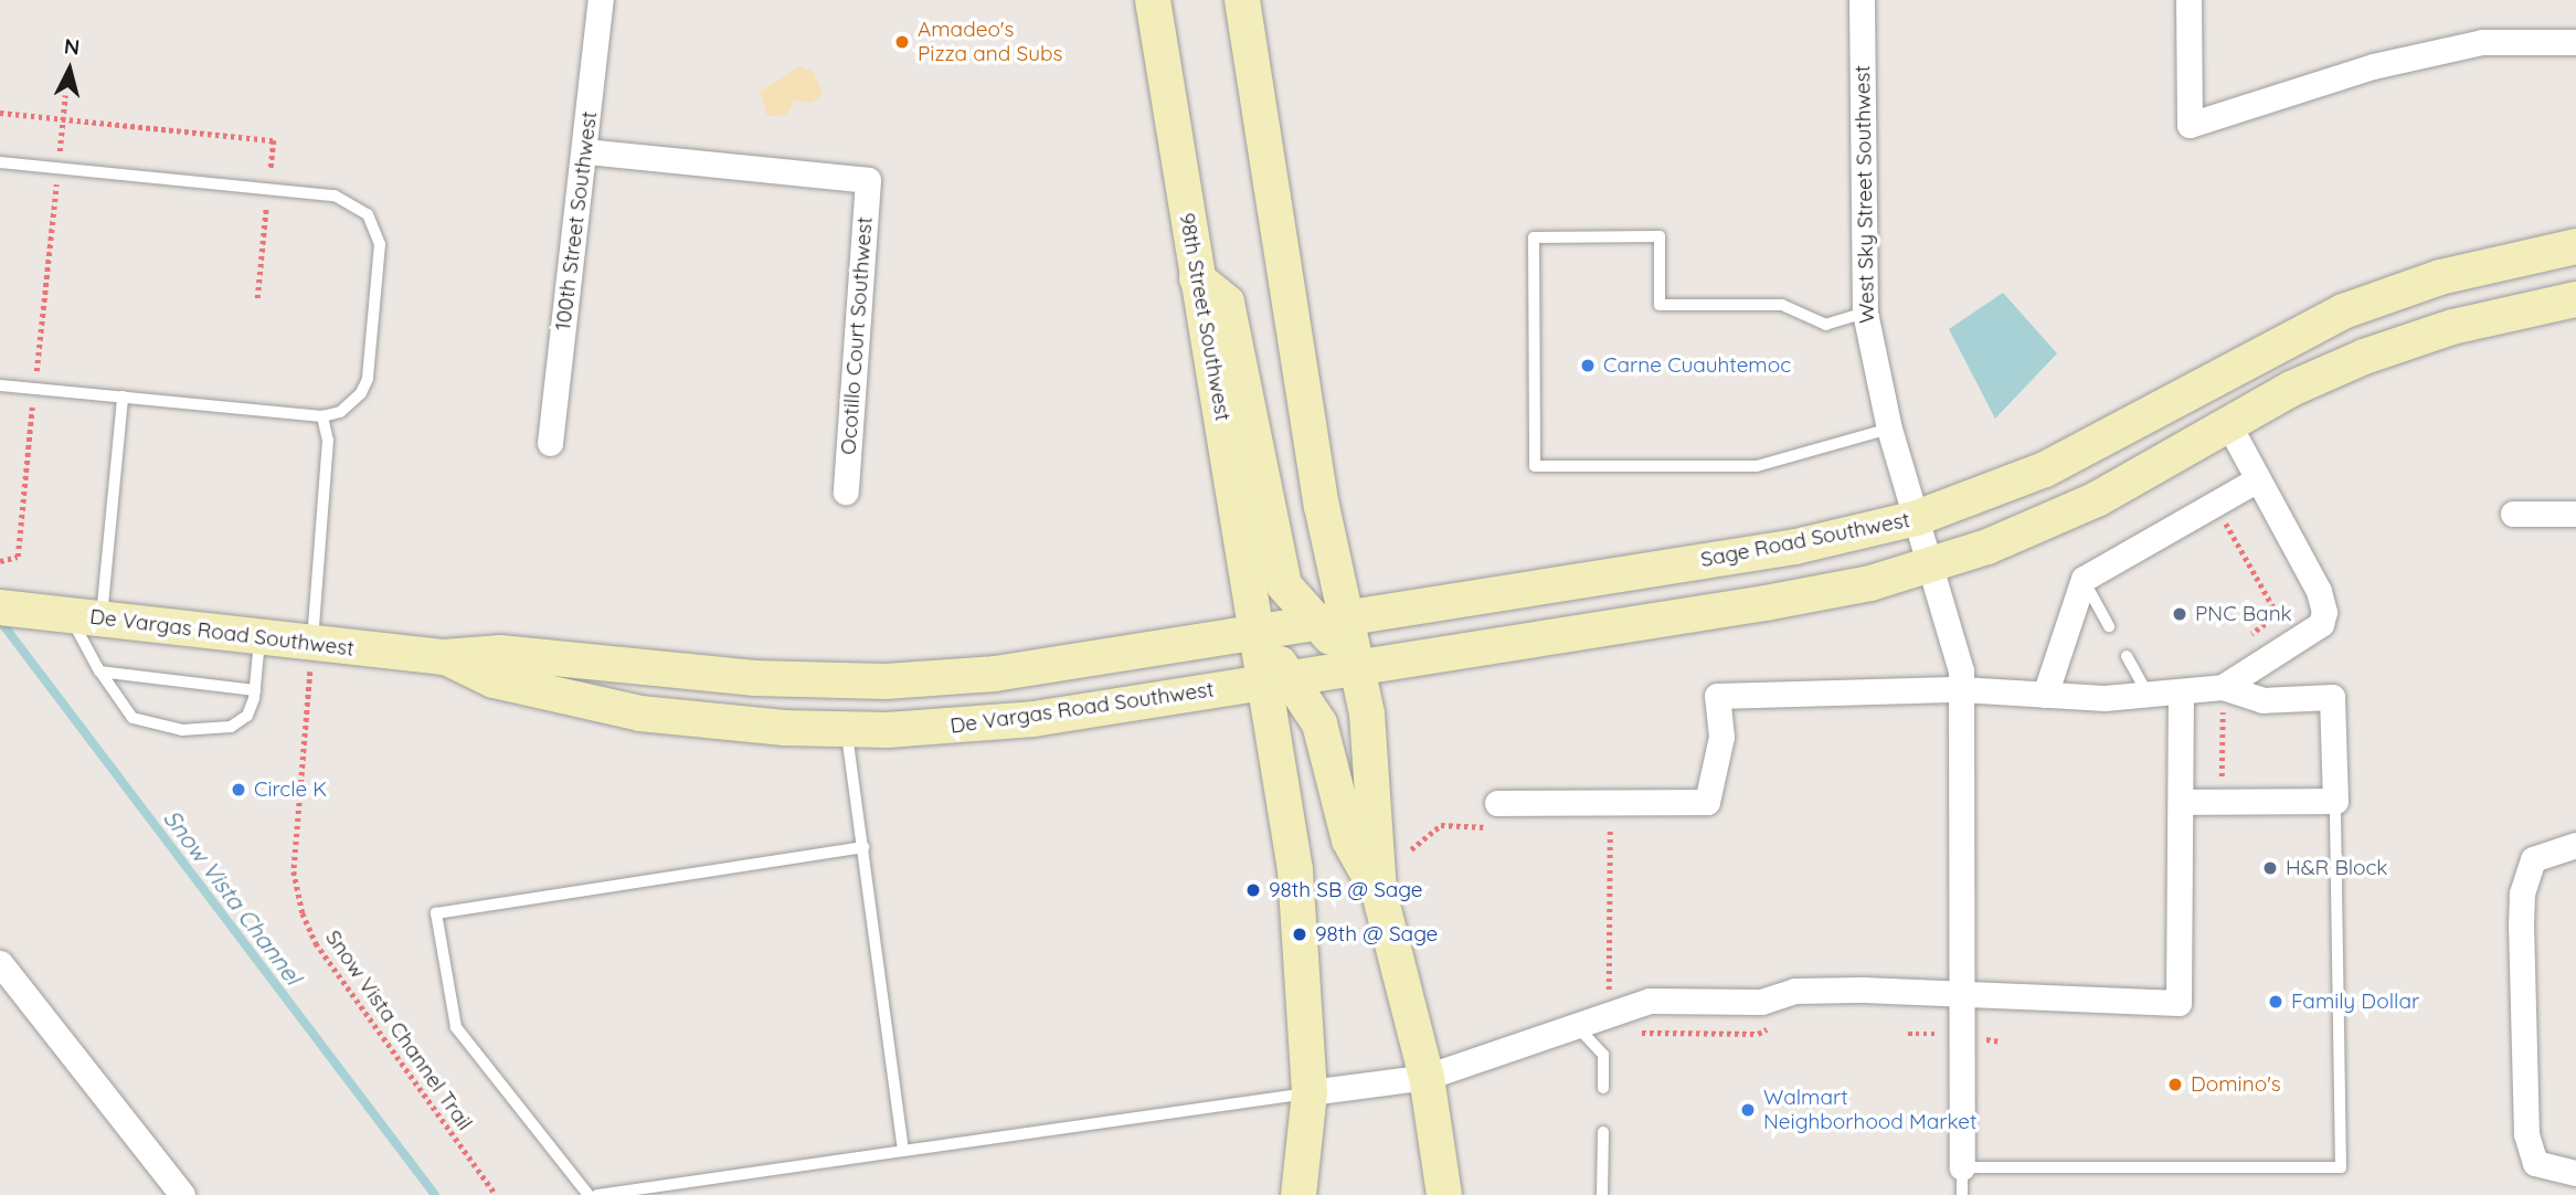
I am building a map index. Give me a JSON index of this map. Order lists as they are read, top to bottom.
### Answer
{
  "streets": {
    "street": [
      "West Sky Street Southwest",
      "100th Street Southwest",
      "98th Street Southwest",
      "Ocotillo Court Southwest",
      "Sage Road Southwest",
      "De Vargas Road Southwest"
    ],
    "path": ["Snow Vista Channel Trail"]
  },
  "crossings": [
    ["West Sky Street Southwest", "Sage Road Southwest"],
    ["100th Street Southwest", "Ocotillo Court Southwest"],
    ["98th Street Southwest", "Sage Road Southwest"],
    ["98th Street Southwest", "De Vargas Road Southwest"],
    ["Sage Road Southwest", "De Vargas Road Southwest"],
    ["De Vargas Road Southwest", "Snow Vista Channel Trail"]
  ],
  "water": ["Snow Vista Channel"],
  "places": [
    "Amadeo's Pizza and Subs",
    "Carne Cuauhtemoc",
    "PNC Bank",
    "Circle K",
    "H&R Block",
    "98th SB @ Sage",
    "98th @ Sage",
    "Family Dollar",
    "Domino's",
    "Walmart Neighborhood Market"
  ],
  "north": "top"
}
